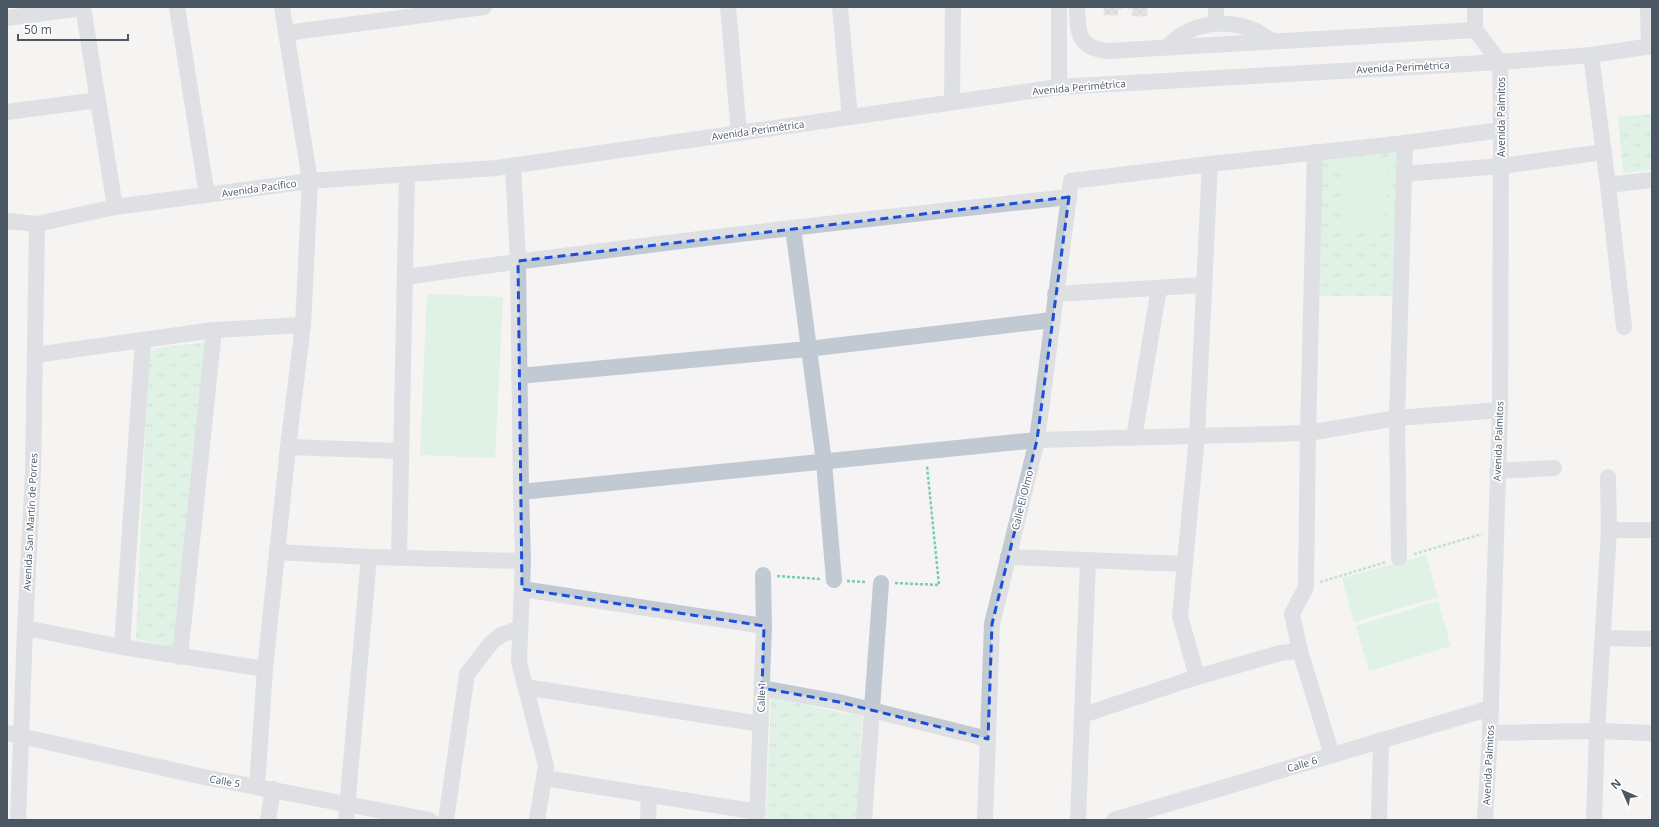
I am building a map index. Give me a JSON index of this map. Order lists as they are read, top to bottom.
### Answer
{
  "streets": {
    "street": [
      "Avenida Perimétrica",
      "Avenida Palmitos",
      "Avenida Pacífico",
      "Calle El Olmo",
      "Avenida San Martín de Porres",
      "Calle 1",
      "Calle 6",
      "Calle 5"
    ]
  },
  "crossings": [
    ["Avenida Perimétrica", "Avenida Palmitos"],
    ["Avenida Perimétrica", "Avenida Pacífico"],
    ["Avenida Palmitos", "Calle 6"],
    ["Avenida Pacífico", "Avenida San Martín de Porres"],
    ["Avenida San Martín de Porres", "Calle 5"]
  ],
  "scale_bar": "50 m",
  "north": "top left"
}
